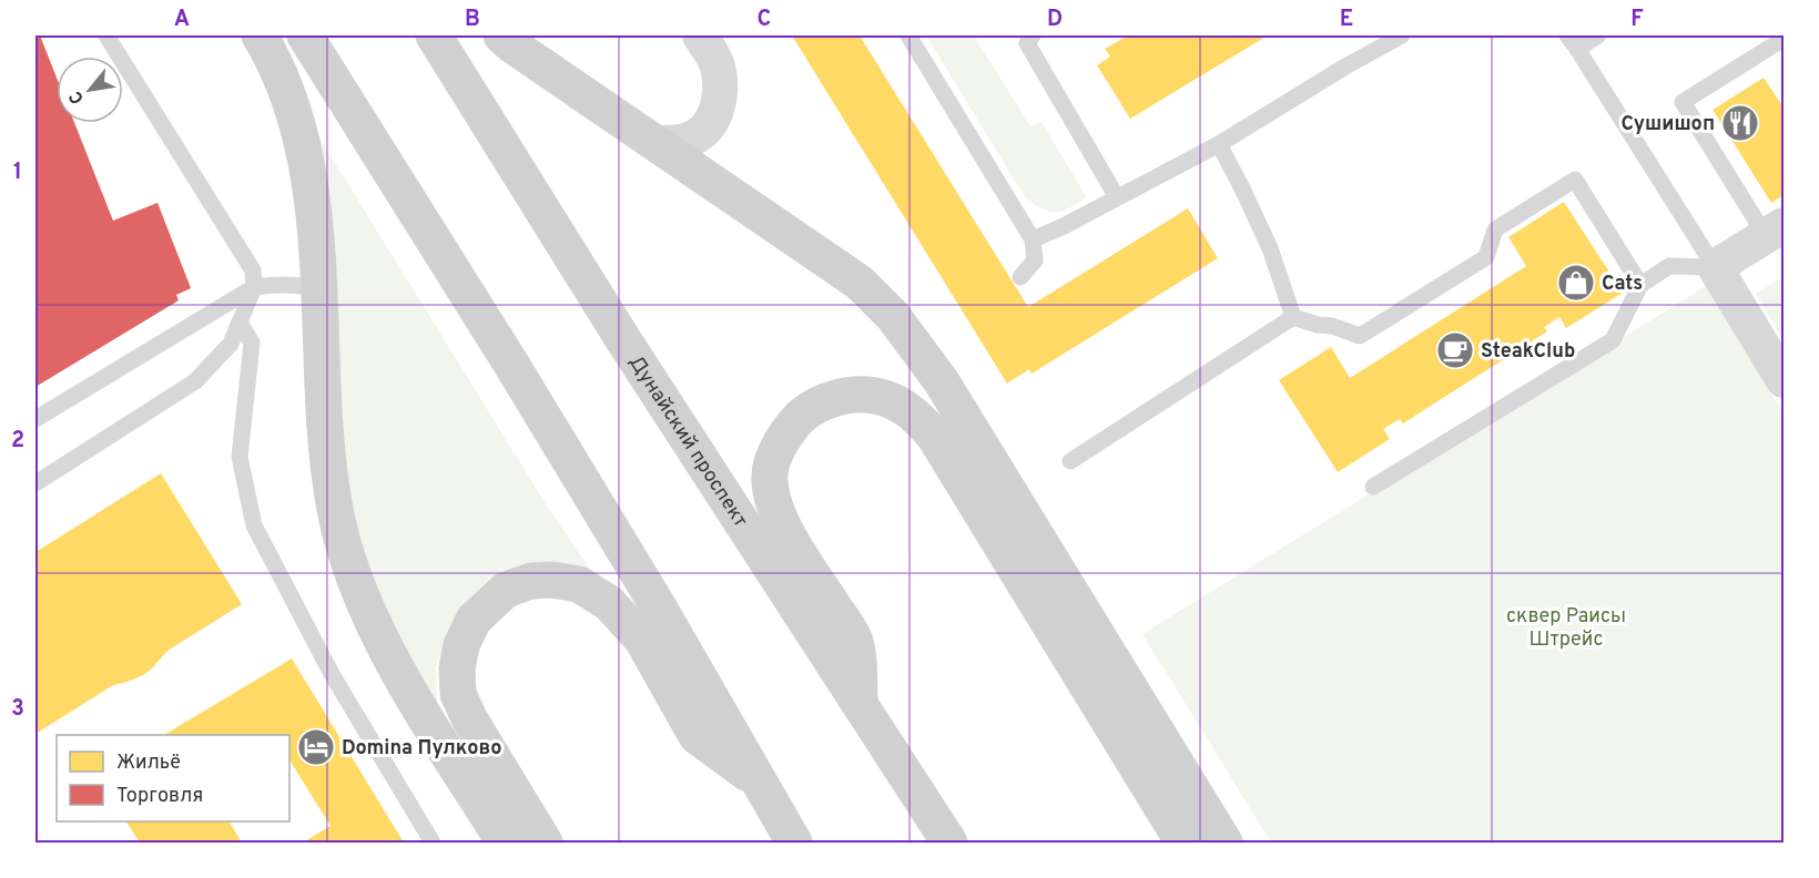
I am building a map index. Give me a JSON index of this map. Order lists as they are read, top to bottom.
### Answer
{
  "streets": {
    "main road": ["Дунайский проспект"]
  },
  "parks": ["сквер Раисы Штрейс"],
  "places": {
    "restaurant": ["Сушишоп"],
    "shop": ["Cats"],
    "cafe": ["SteakClub"],
    "hotel": ["Domina Пулково"]
  },
  "legend": ["Жильё", "Торговля"],
  "north": "bottom left",
  "grid": {
    "columns": [
      "A",
      "B",
      "C",
      "D",
      "E",
      "F"
    ],
    "rows": ["1", "2", "3"]
  }
}
